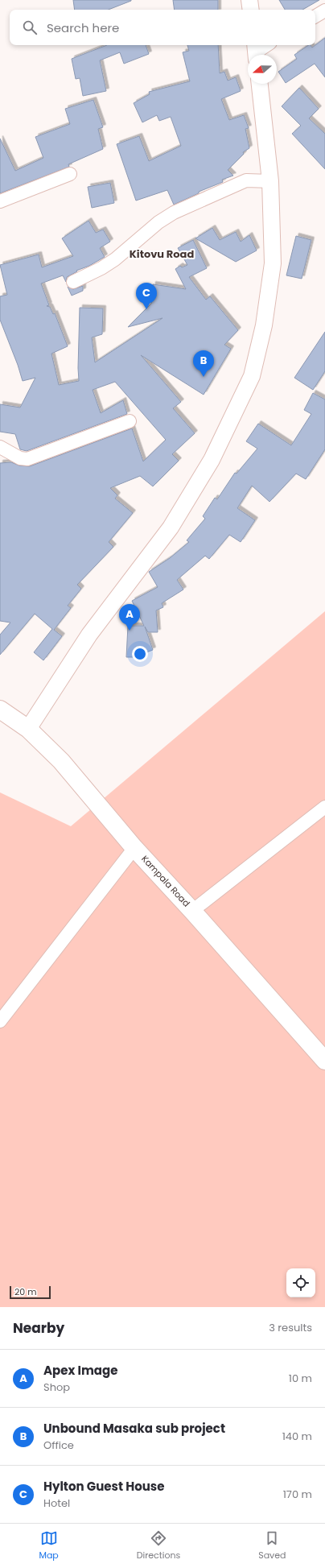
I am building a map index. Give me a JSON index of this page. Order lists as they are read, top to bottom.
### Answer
{
  "streets": {
    "main road": ["Kampala Road"]
  },
  "districts": ["Kitovu Road"],
  "scale_bar": "20 m",
  "north": "left",
  "page": {
    "search": "Search here",
    "pins": ["C", "B", "A"],
    "scale": "20 m",
    "heading": ["Nearby", "3 results"],
    "list": [
      {
        "mark": "A",
        "name": "Apex Image",
        "note": "Shop",
        "value": "10 m"
      },
      {
        "mark": "B",
        "name": "Unbound Masaka sub project",
        "note": "Office",
        "value": "140 m"
      },
      {
        "mark": "C",
        "name": "Hylton Guest House",
        "note": "Hotel",
        "value": "170 m"
      }
    ],
    "nav": ["Map", "Directions", "Saved"]
  }
}
